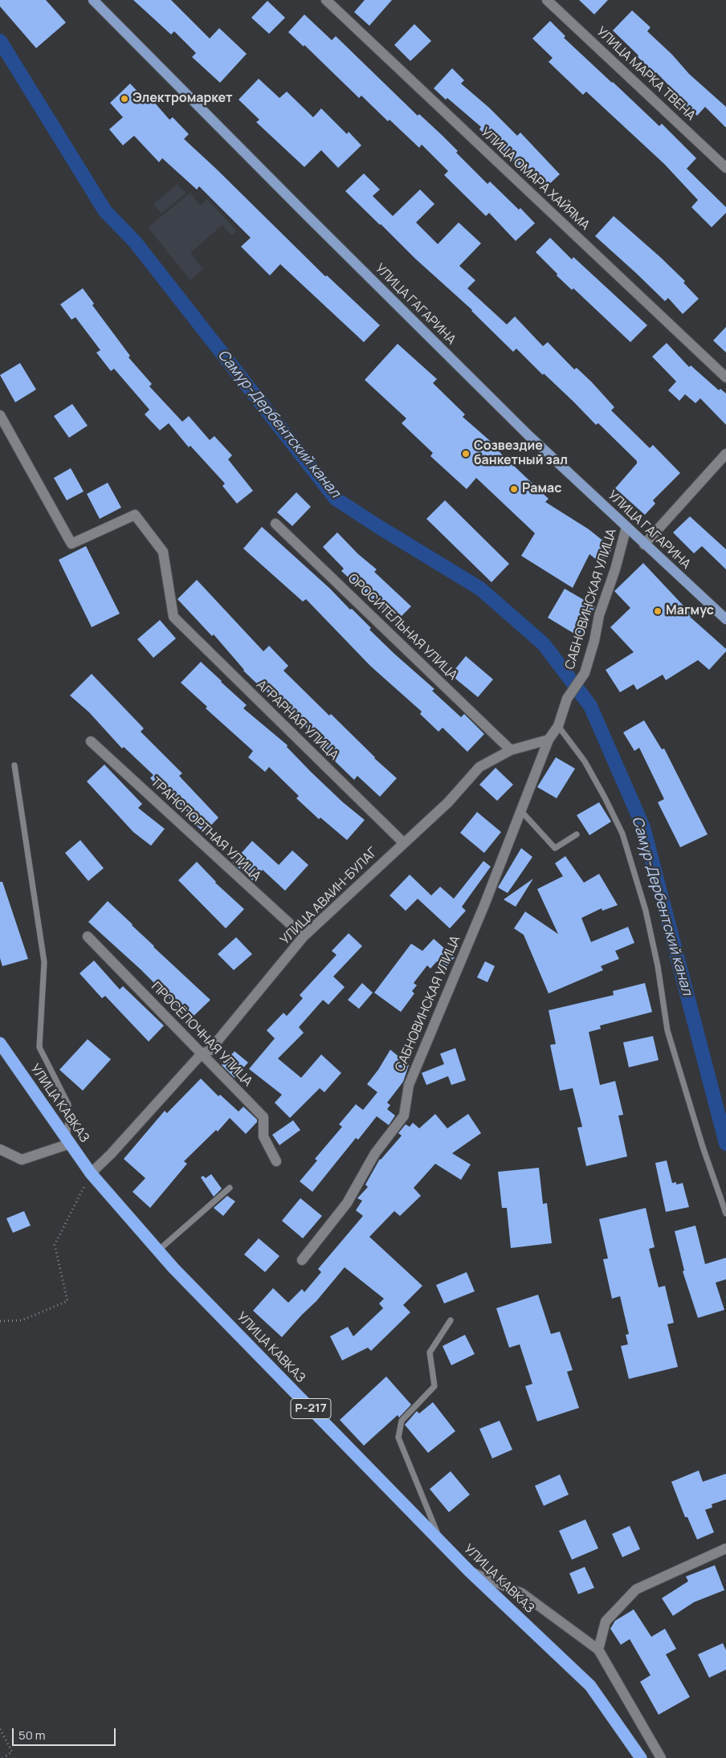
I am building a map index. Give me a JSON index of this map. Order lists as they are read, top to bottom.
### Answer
{
  "streets": {
    "highway": ["УЛИЦА КАВКАЗ", "Р-217"],
    "main road": ["УЛИЦА ГАГАРИНА"],
    "street": [
      "УЛИЦА МАРКА ТВЕНА",
      "УЛИЦА ОМАРА ХАЙЯМА",
      "САБНОВИНСКАЯ УЛИЦА",
      "ОРОСИТЕЛЬНАЯ УЛИЦА",
      "АГРАРНАЯ УЛИЦА",
      "ТРАНСПОРТНАЯ УЛИЦА",
      "УЛИЦА АВАИН-БУЛАГ",
      "ПРОСЁЛОЧНАЯ УЛИЦА"
    ]
  },
  "crossings": [
    ["УЛИЦА ГАГАРИНА", "САБНОВИНСКАЯ УЛИЦА"],
    ["САБНОВИНСКАЯ УЛИЦА", "УЛИЦА АВАИН-БУЛАГ"],
    ["ОРОСИТЕЛЬНАЯ УЛИЦА", "УЛИЦА АВАИН-БУЛАГ"],
    ["АГРАРНАЯ УЛИЦА", "УЛИЦА АВАИН-БУЛАГ"],
    ["ТРАНСПОРТНАЯ УЛИЦА", "УЛИЦА АВАИН-БУЛАГ"],
    ["УЛИЦА АВАИН-БУЛАГ", "ПРОСЁЛОЧНАЯ УЛИЦА"],
    ["УЛИЦА АВАИН-БУЛАГ", "УЛИЦА КАВКАЗ"]
  ],
  "water": ["Самур-Дербентский канал"],
  "places": [
    "Электромаркет",
    "Созвездие банкетный зал",
    "Рамас",
    "Магмус"
  ],
  "scale_bar": "50 m"
}
